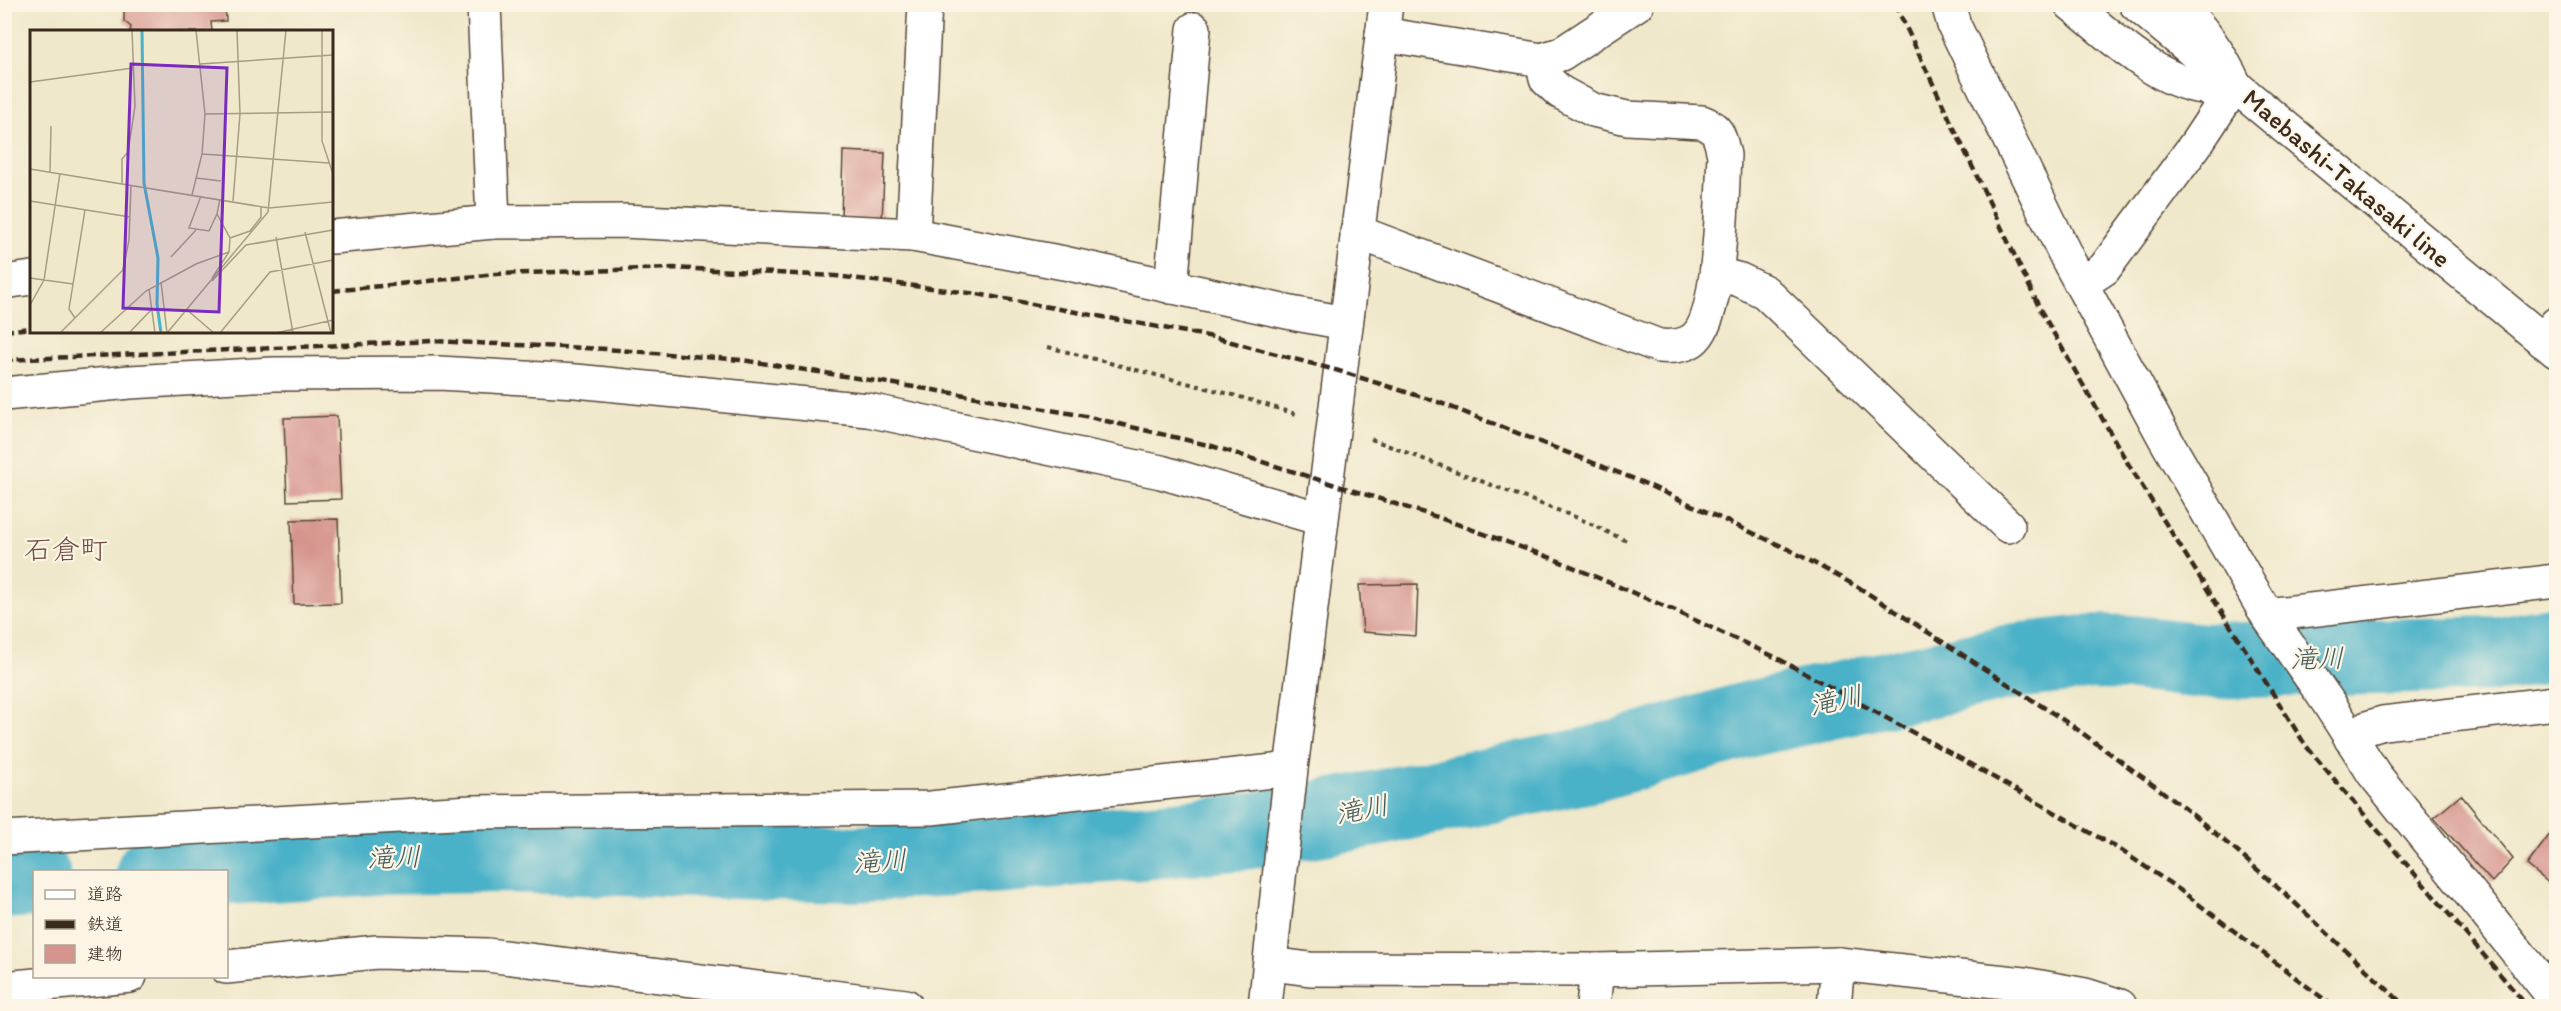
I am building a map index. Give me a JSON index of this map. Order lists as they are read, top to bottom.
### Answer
{
  "streets": {
    "street": ["Maebashi-Takasaki line"]
  },
  "districts": ["石倉町"],
  "water": ["滝川"],
  "legend": ["道路", "鉄道", "建物"]
}
